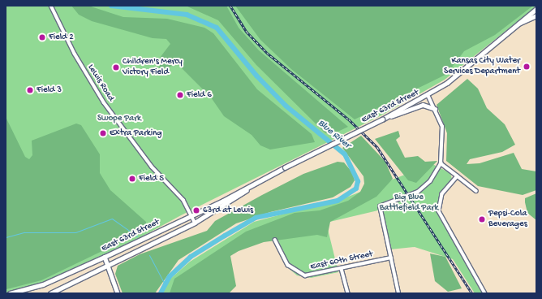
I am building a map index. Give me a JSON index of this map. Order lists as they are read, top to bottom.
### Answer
{
  "streets": {
    "main road": ["East 63rd Street"],
    "street": ["Lewis Road", "East 60th Street"]
  },
  "crossings": [
    ["Lewis Road", "East 63rd Street"]
  ],
  "water": ["Blue River"],
  "parks": ["Swope Park", "Big Blue Battlefield Park"],
  "places": [
    "Field 2",
    "Kansas City Water Services Department",
    "Children's Mercy Victory Field",
    "Field 3",
    "Field 6",
    "Extra Parking",
    "Field 5",
    "63rd at Lewis",
    "Pepsi-Cola Beverages"
  ]
}
